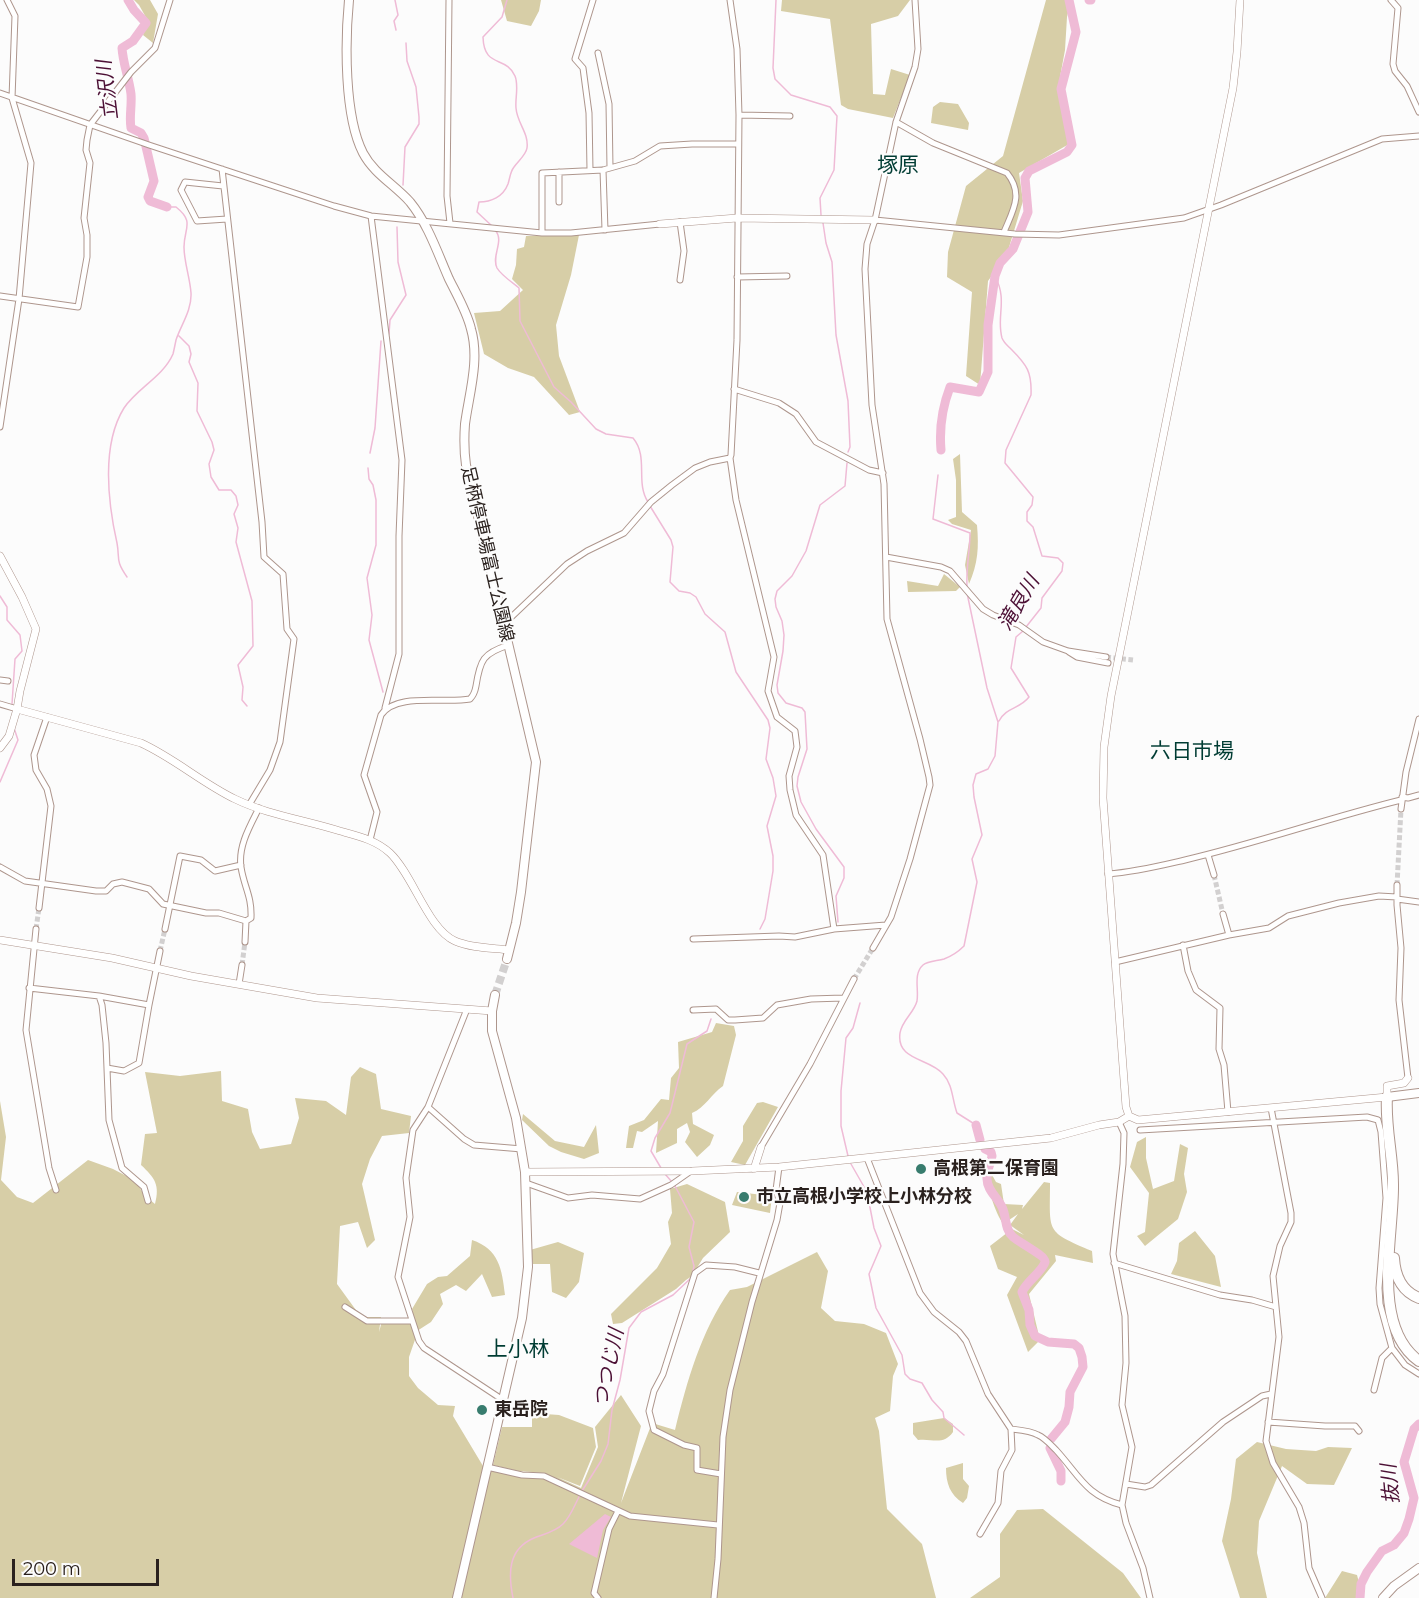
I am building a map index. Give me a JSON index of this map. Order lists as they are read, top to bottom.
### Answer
{
  "streets": {
    "main road": ["足柄停車場富士公園線"]
  },
  "districts": ["塚原", "六日市場", "上小林"],
  "water": [
    "立沢川",
    "滝良川",
    "つつじ川",
    "抜川"
  ],
  "places": ["高根第二保育園", "市立高根小学校上小林分校", "東岳院"],
  "scale_bar": "200 m"
}
